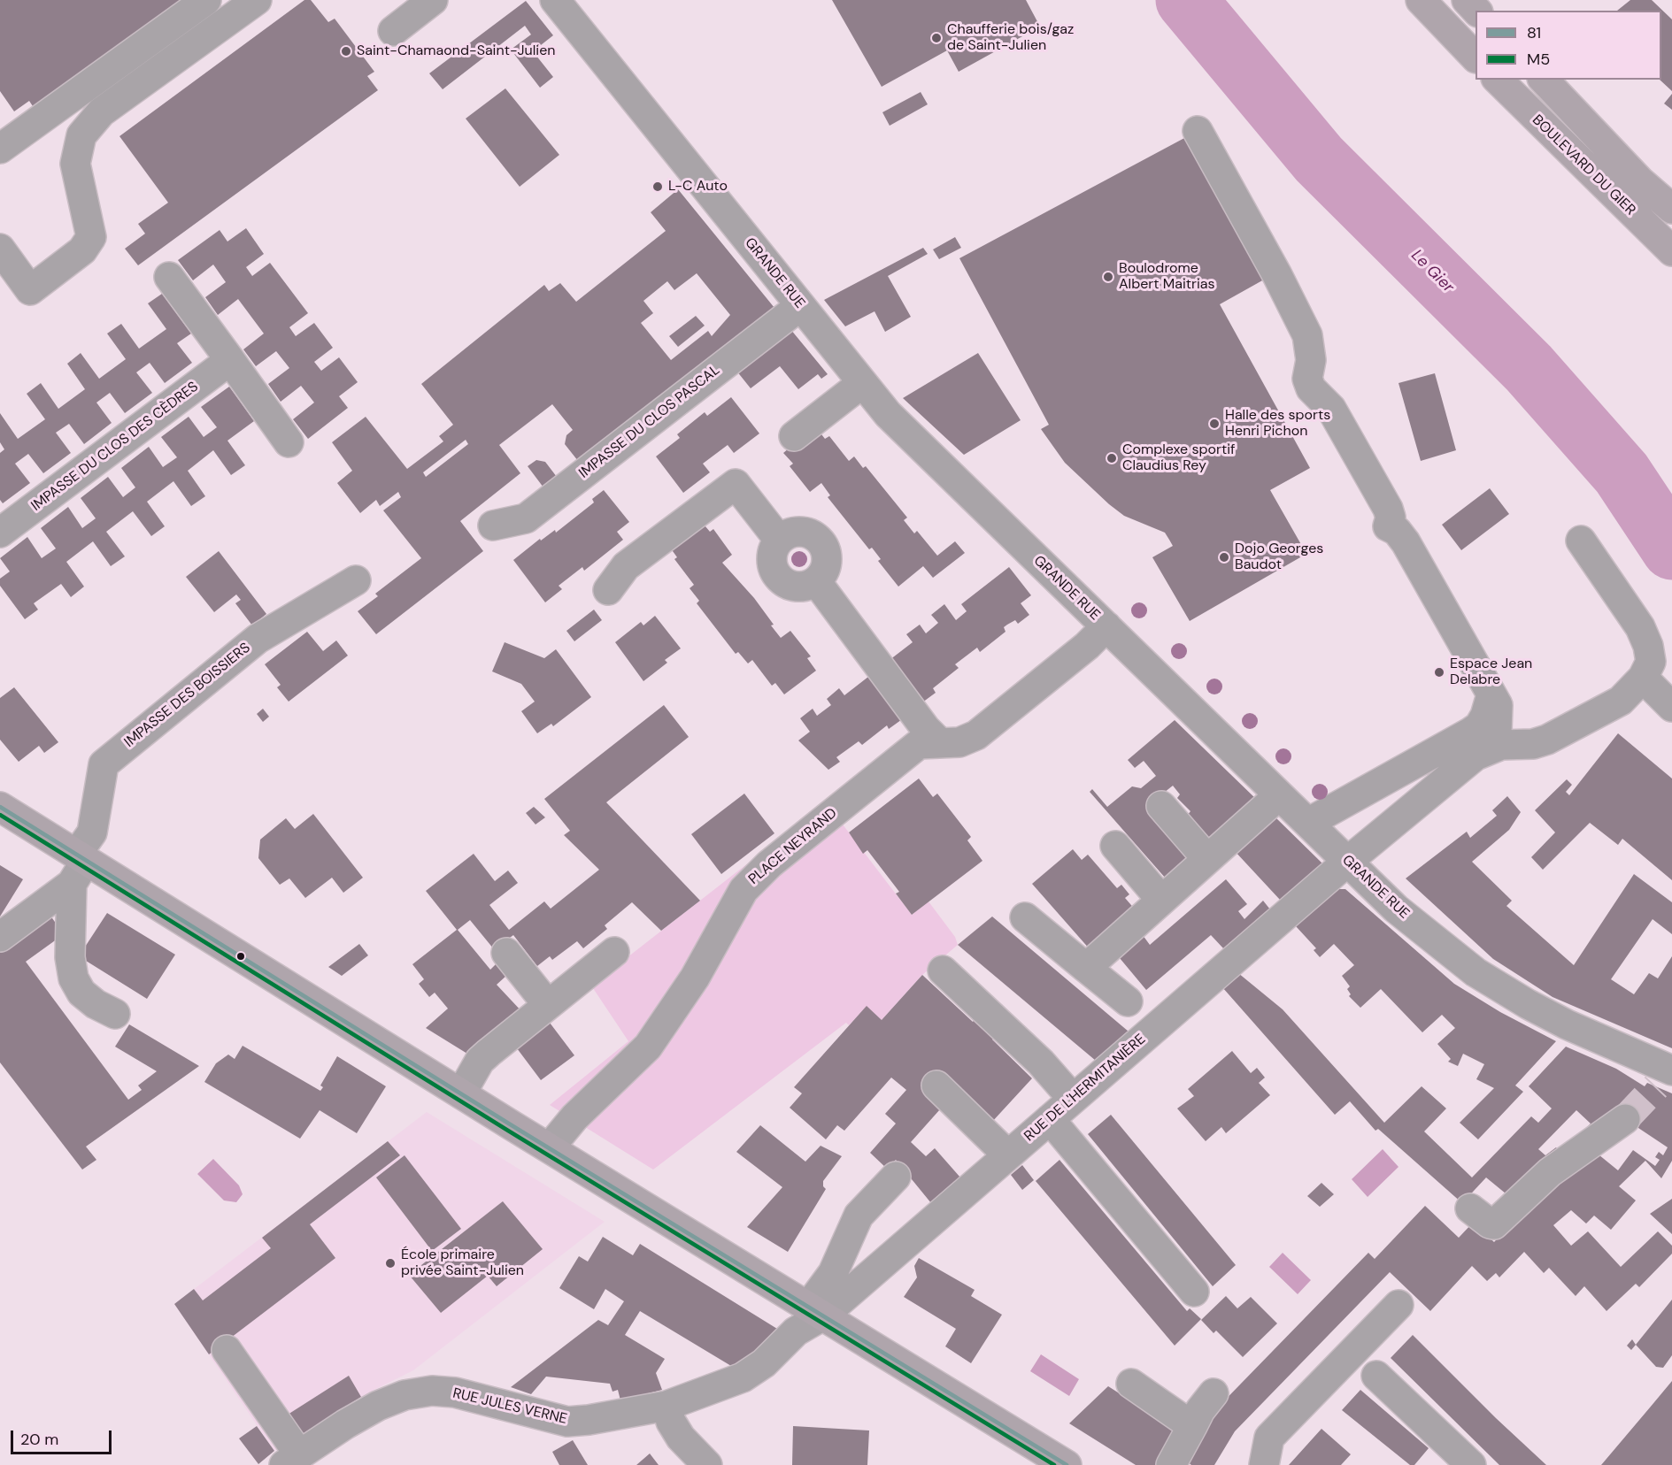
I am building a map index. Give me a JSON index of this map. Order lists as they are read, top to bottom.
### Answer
{
  "streets": {
    "main road": ["BOULEVARD DU GIER"],
    "street": [
      "GRANDE RUE",
      "IMPASSE DU CLOS PASCAL",
      "IMPASSE DU CLOS DES CÈDRES",
      "IMPASSE DES BOISSIERS",
      "PLACE NEYRAND",
      "RUE DE L'HERMITANIÈRE",
      "RUE JULES VERNE"
    ]
  },
  "crossings": [
    ["GRANDE RUE", "IMPASSE DU CLOS PASCAL"],
    ["GRANDE RUE", "PLACE NEYRAND"],
    ["GRANDE RUE", "RUE DE L'HERMITANIÈRE"],
    ["RUE DE L'HERMITANIÈRE", "RUE JULES VERNE"]
  ],
  "water": ["Le Gier"],
  "places": [
    "Chaufferie bois/gaz de Saint-Julien",
    "Saint-Chamaond-Saint-Julien",
    "L-C Auto",
    "Boulodrome Albert Maitrias",
    "Halle des sports Henri Pichon",
    "Complexe sportif Claudius Rey",
    "Dojo Georges Baudot",
    "Espace Jean Delabre",
    "École primaire privée Saint-Julien"
  ],
  "lines": ["transit line 81", "transit line M5"],
  "legend": ["81", "M5"],
  "scale_bar": "20 m"
}
